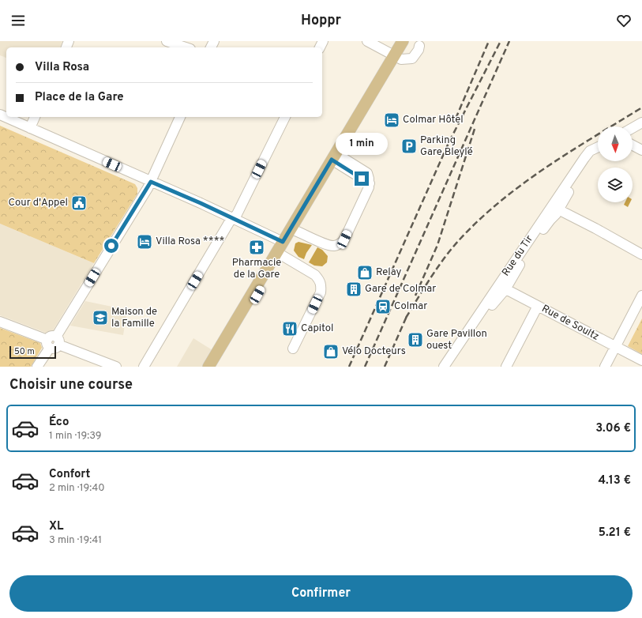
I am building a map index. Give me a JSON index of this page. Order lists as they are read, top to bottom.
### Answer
{
  "streets": {
    "street": ["Rue du Tir", "Rue de Soultz"]
  },
  "crossings": [
    ["Rue du Tir", "Rue de Soultz"]
  ],
  "places": {
    "hotel": ["Colmar Hôtel", "Villa Rosa ****"],
    "parking": ["Parking Gare Bleylé"],
    "public building": ["Cour d'Appel"],
    "pharmacy": ["Pharmacie de la Gare"],
    "shop": ["Relay", "Vélo Docteurs"],
    "building": ["Gare de Colmar", "Gare Pavillon ouest"],
    "station": ["Colmar"],
    "school or university": ["Maison de la Famille"],
    "restaurant": ["Capitol"]
  },
  "scale_bar": "50 m",
  "north": "bottom",
  "page": {
    "header": "Hoppr",
    "banner": ["Villa Rosa", "Place de la Gare"],
    "bubble": "1 min",
    "scale": "50 m",
    "heading": "Choisir une course",
    "list": [
      {
        "name": "Éco",
        "note": "1 min · 19:39",
        "value": "3.06 €"
      },
      {
        "name": "Confort",
        "note": "2 min · 19:40",
        "value": "4.13 €"
      },
      {
        "name": "XL",
        "note": "3 min · 19:41",
        "value": "5.21 €"
      }
    ],
    "buttons": "Confirmer"
  }
}
